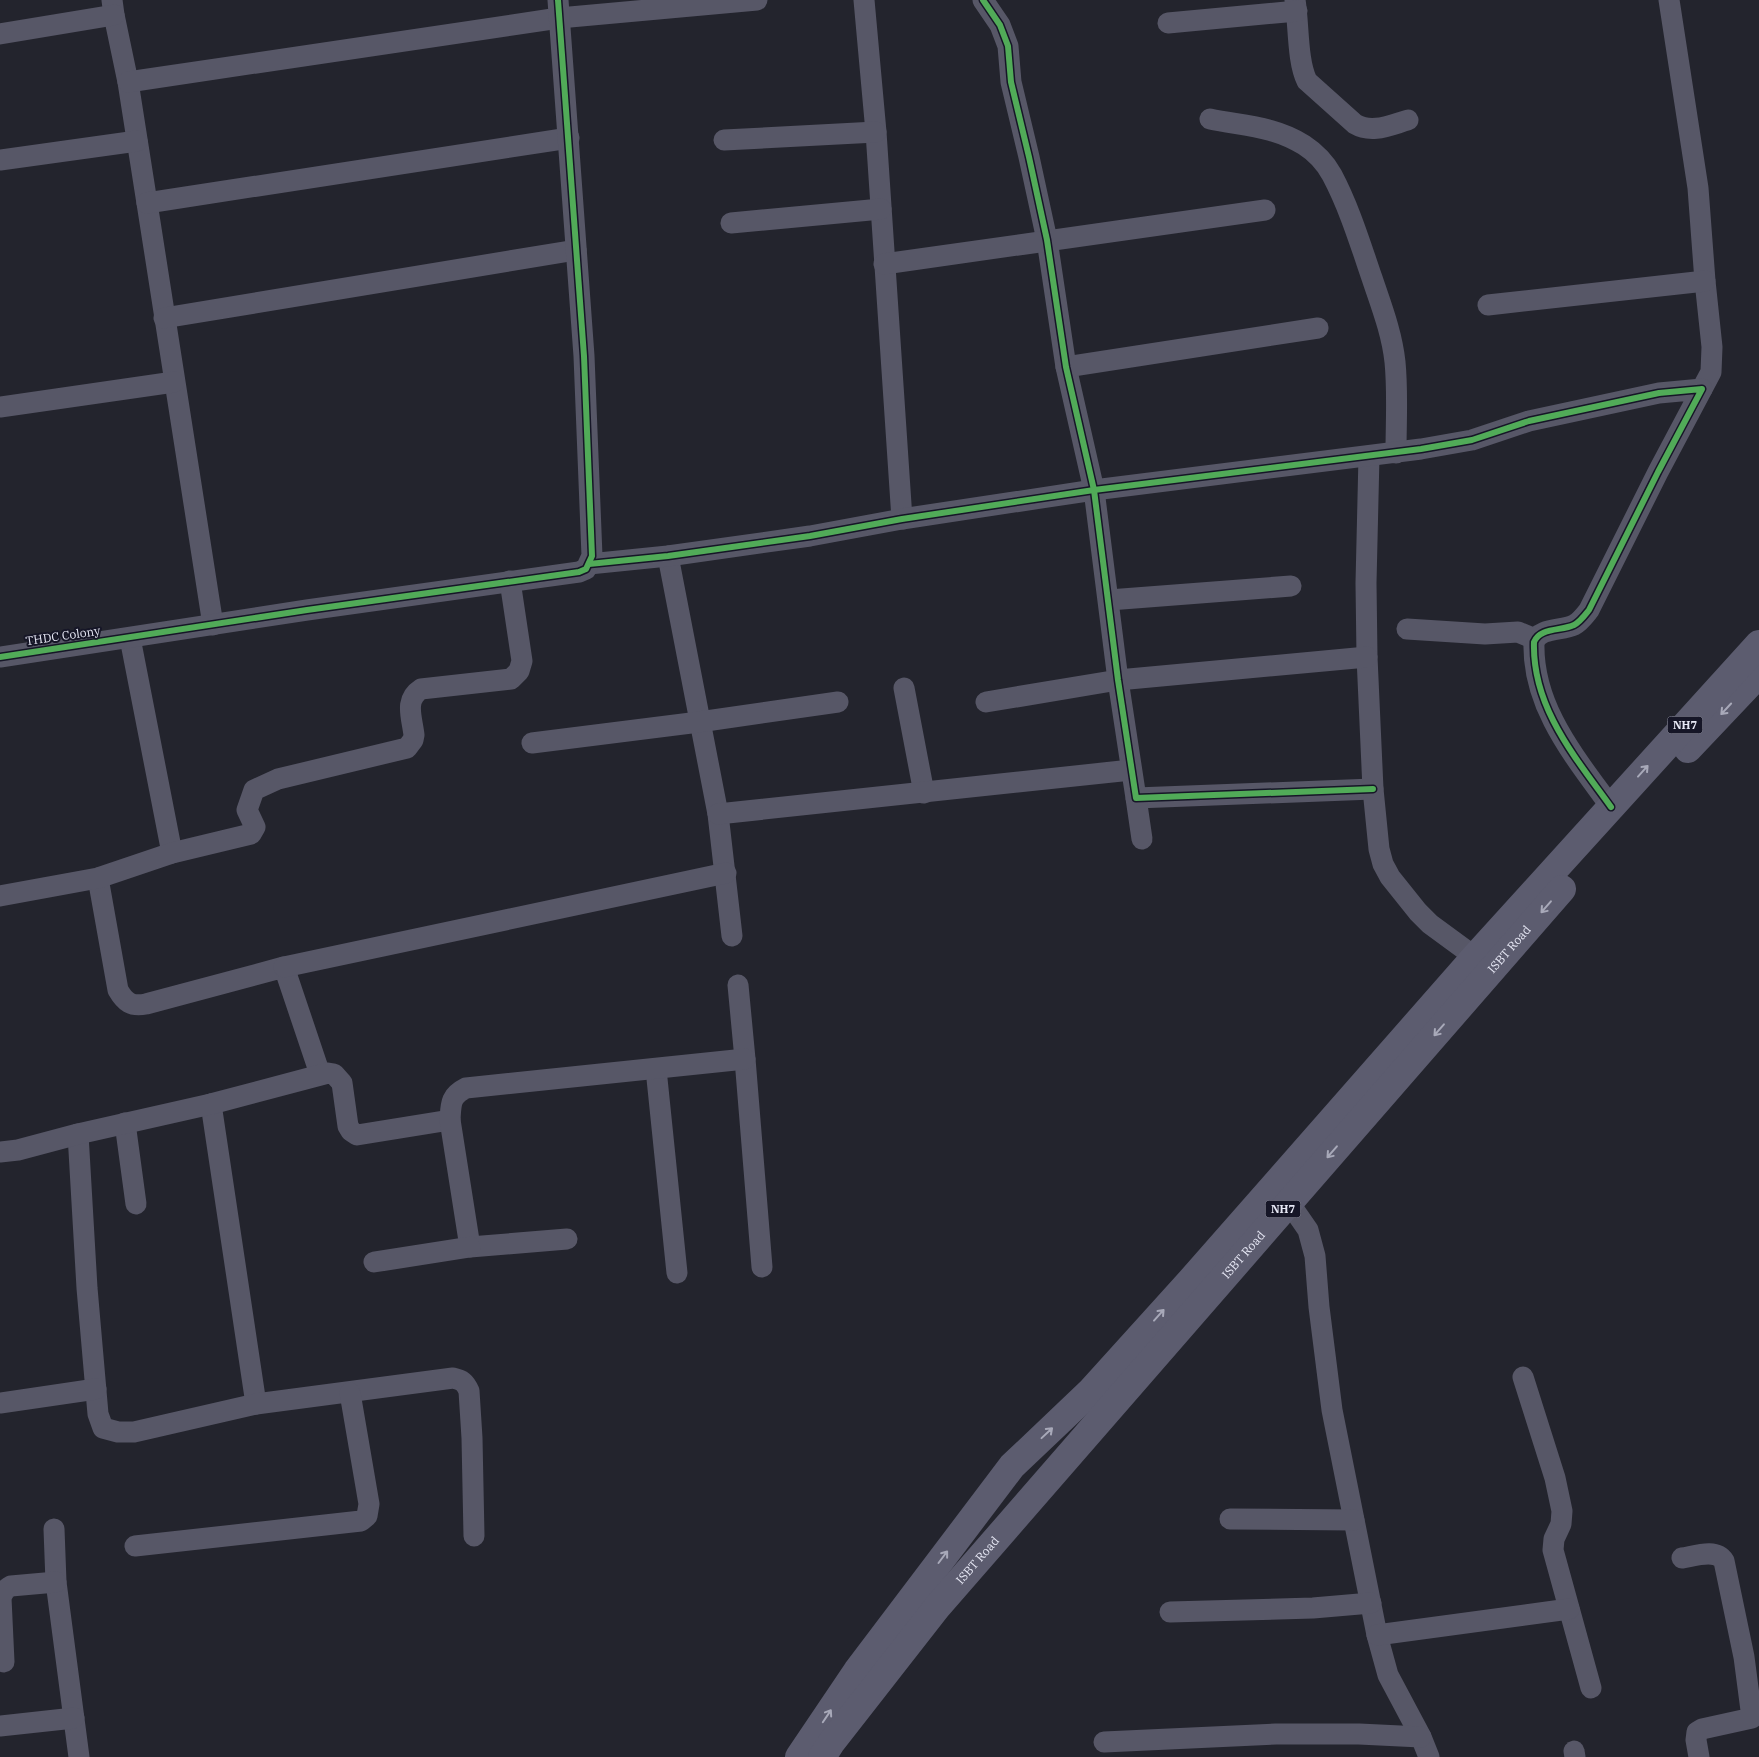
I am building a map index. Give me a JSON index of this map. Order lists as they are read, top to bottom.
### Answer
{
  "streets": {
    "highway": ["NH7", "ISBT Road"],
    "street": ["THDC Colony"]
  },
  "crossings": [
    ["NH7", "ISBT Road"]
  ]
}
